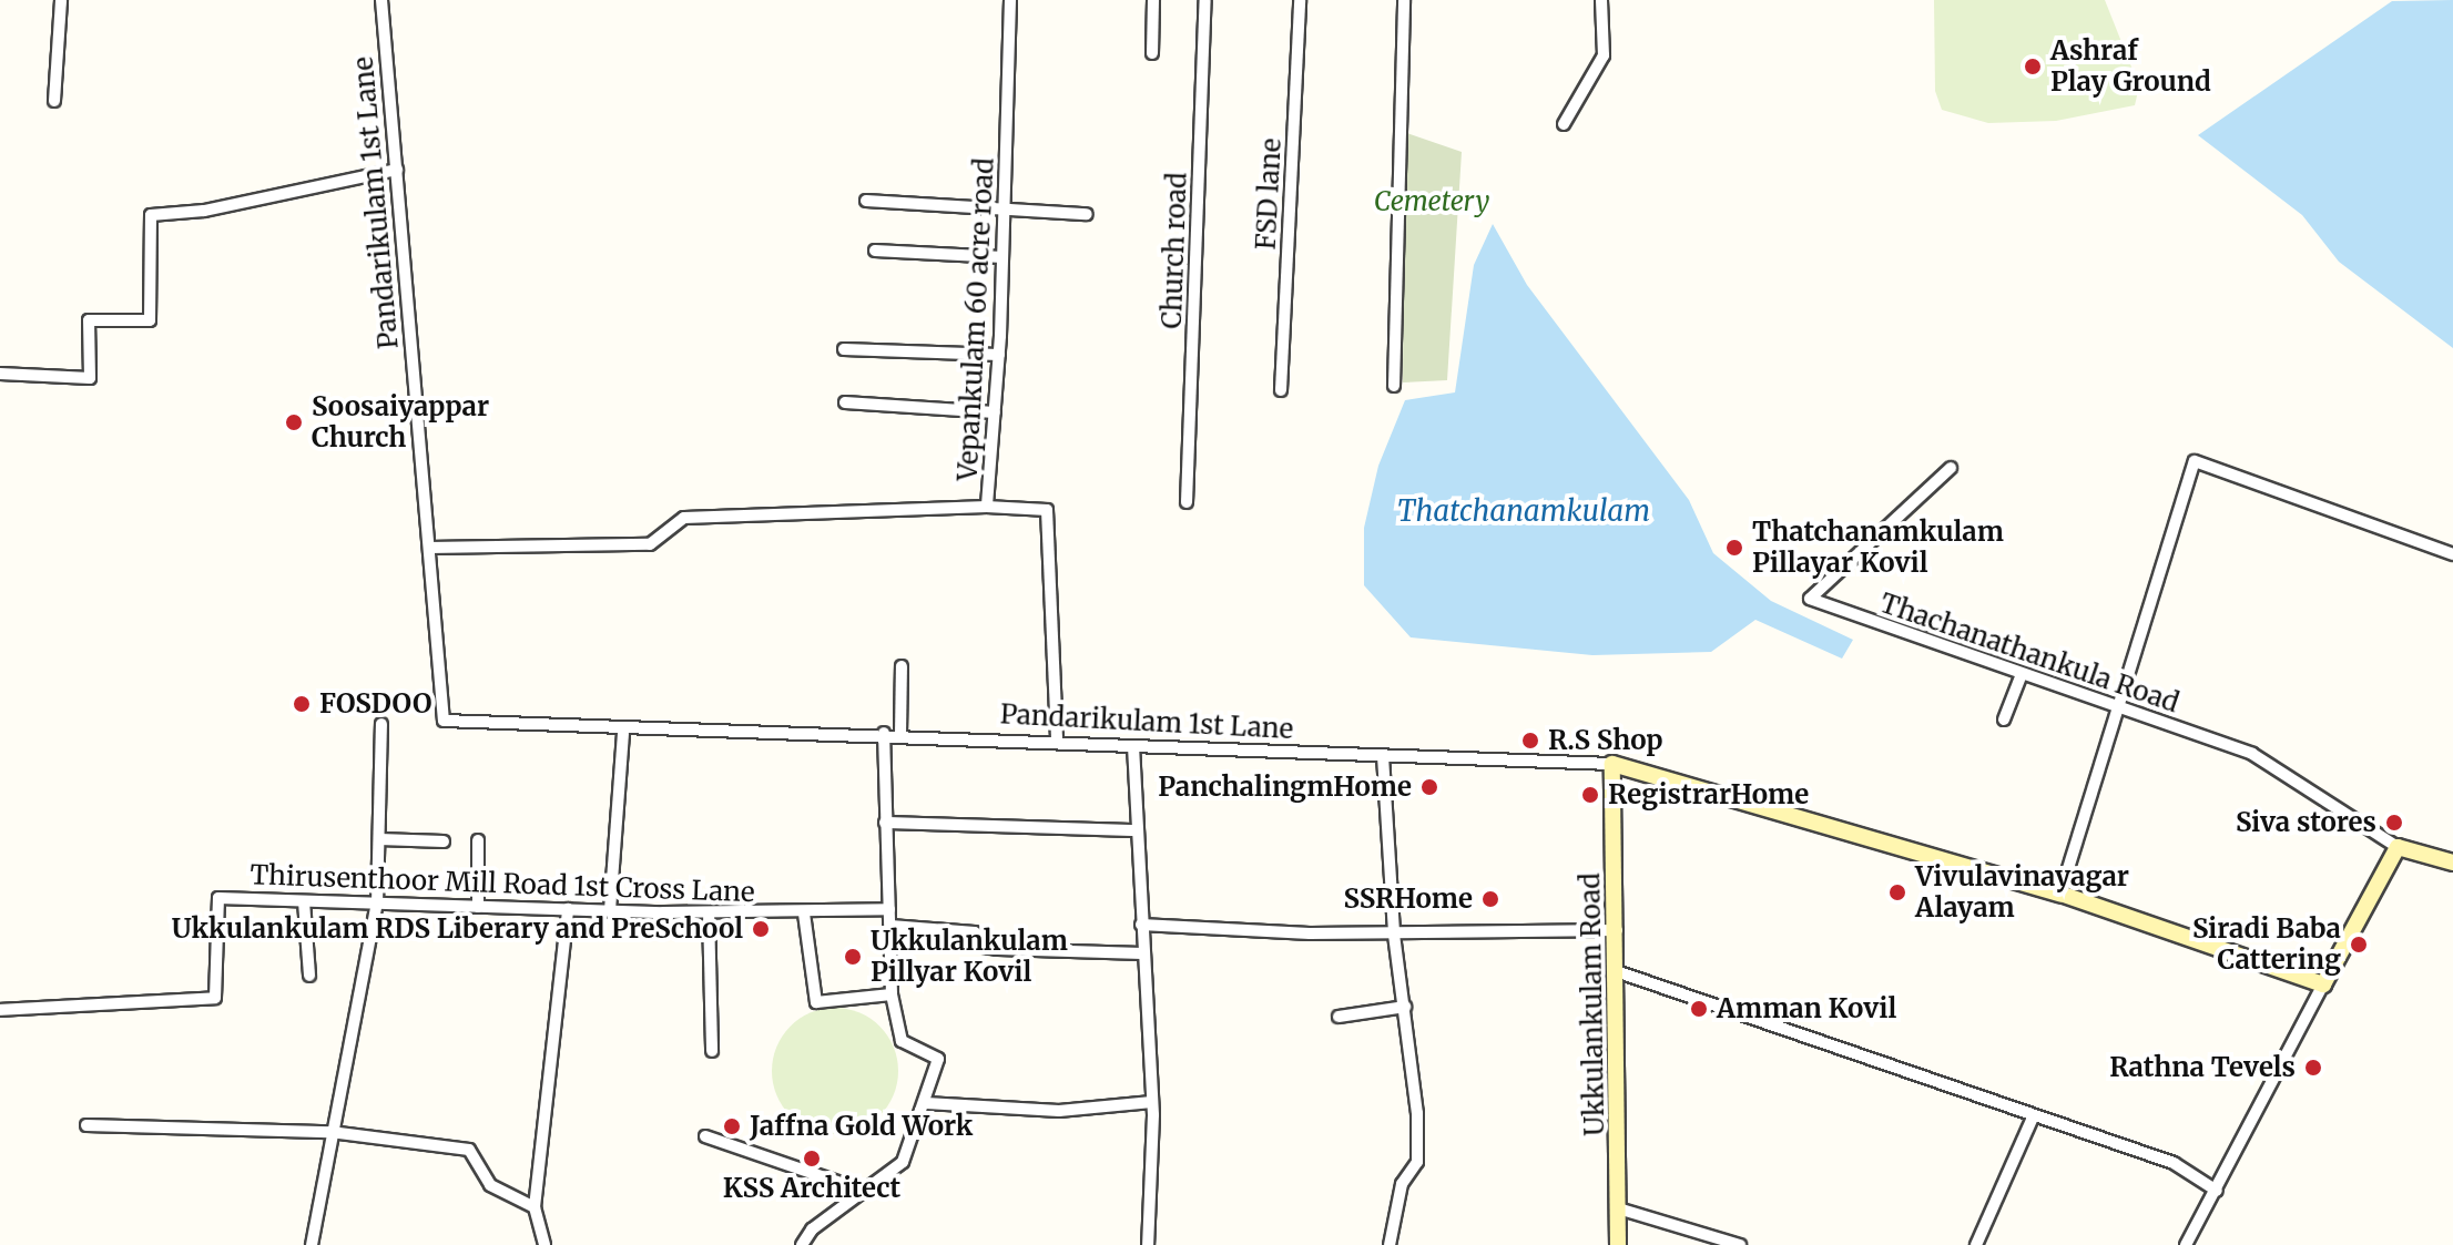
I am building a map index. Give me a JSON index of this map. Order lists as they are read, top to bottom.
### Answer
{
  "streets": {
    "street": [
      "FSD lane",
      "Pandarikulam 1st Lane",
      "Church road",
      "Vepankulam 60 acre road",
      "Thachanathankula Road",
      "Thirusenthoor Mill Road 1st Cross Lane",
      "Ukkulankulam Road"
    ]
  },
  "crossings": [
    ["Pandarikulam 1st Lane", "Vepankulam 60 acre road"],
    ["Pandarikulam 1st Lane", "Ukkulankulam Road"]
  ],
  "water": ["Thatchanamkulam"],
  "parks": ["Cemetery"],
  "places": [
    "Ashraf Play Ground",
    "Soosaiyappar Church",
    "Thatchanamkulam Pillayar Kovil",
    "FOSDOO",
    "R.S Shop",
    "PanchalingmHome",
    "RegistrarHome",
    "Siva stores",
    "Vivulavinayagar Alayam",
    "SSRHome",
    "Ukkulankulam RDS Liberary and PreSchool",
    "Siradi Baba Cattering",
    "Ukkulankulam Pillyar Kovil",
    "Amman Kovil",
    "Rathna Tevels",
    "Jaffna Gold Work",
    "KSS Architect"
  ]
}
